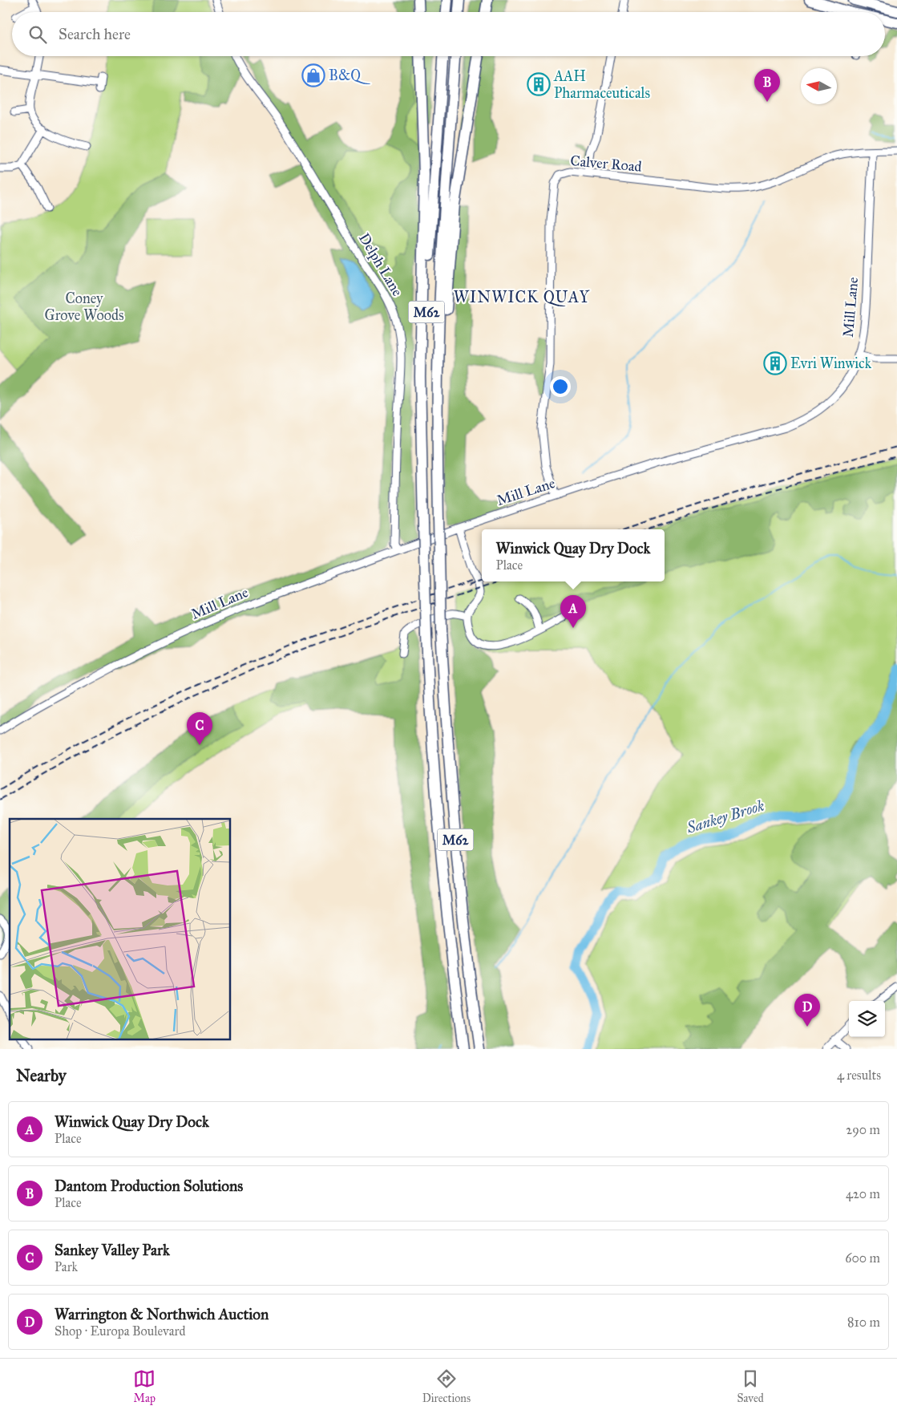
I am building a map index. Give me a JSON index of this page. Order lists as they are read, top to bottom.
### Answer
{
  "streets": {
    "highway": ["M62"],
    "street": ["Calver Road", "Delph Lane", "Mill Lane"]
  },
  "crossings": [
    ["Calver Road", "Mill Lane"],
    ["Delph Lane", "Mill Lane"]
  ],
  "districts": ["WINWICK QUAY"],
  "water": ["Sankey Brook"],
  "parks": ["Coney Grove Woods"],
  "places": {
    "shop": ["B&Q"],
    "building": ["AAH Pharmaceuticals", "Evri Winwick"]
  },
  "north": "left",
  "page": {
    "search": "Search here",
    "pins": [
      "B",
      "A",
      "C",
      "D"
    ],
    "popup": ["Winwick Quay Dry Dock", "Place"],
    "heading": ["Nearby", "4 results"],
    "list": [
      {
        "mark": "A",
        "name": "Winwick Quay Dry Dock",
        "note": "Place",
        "value": "290 m"
      },
      {
        "mark": "B",
        "name": "Dantom Production Solutions",
        "note": "Place",
        "value": "420 m"
      },
      {
        "mark": "C",
        "name": "Sankey Valley Park",
        "note": "Park",
        "value": "600 m"
      },
      {
        "mark": "D",
        "name": "Warrington & Northwich Auction",
        "note": "Shop · Europa Boulevard",
        "value": "810 m"
      }
    ],
    "nav": ["Map", "Directions", "Saved"]
  }
}
